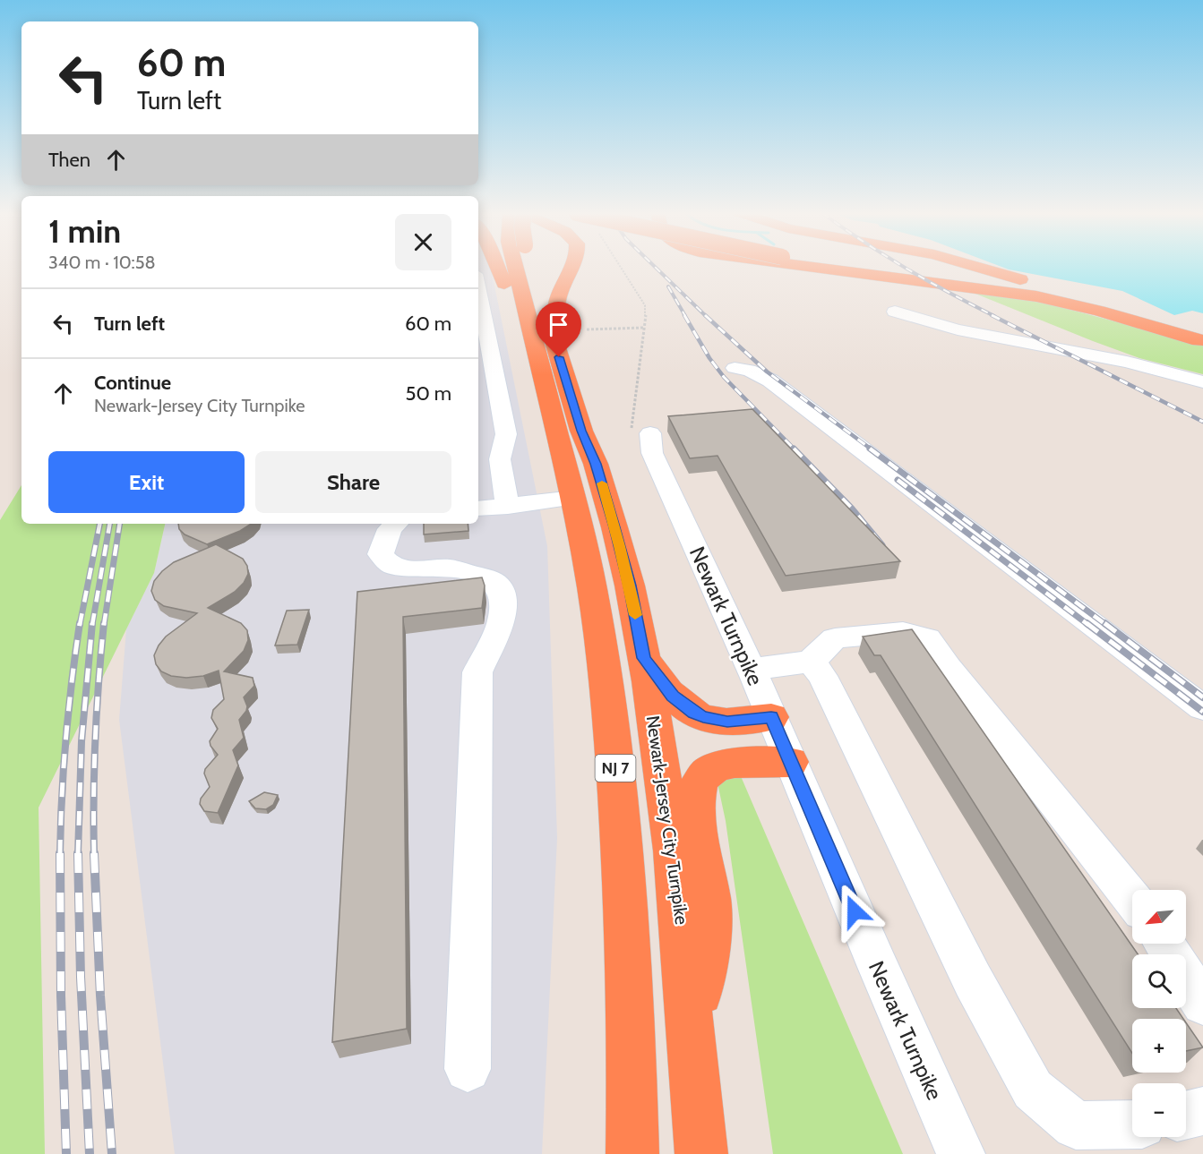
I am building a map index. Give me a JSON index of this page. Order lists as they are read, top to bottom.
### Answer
{
  "streets": {
    "highway": ["NJ 7", "Newark-Jersey City Turnpike"],
    "street": ["Newark Turnpike"]
  },
  "north": "bottom left",
  "page": {
    "turn": ["60 m", "Turn left"],
    "then": "Then",
    "heading": ["1 min", "340 m · 10:58"],
    "list": [
      {
        "name": "Turn left",
        "value": "60 m"
      },
      {
        "name": "Continue",
        "note": "Newark-Jersey City Turnpike",
        "value": "50 m"
      }
    ],
    "buttons": ["Exit", "Share"],
    "map_buttons": ["+", "−"]
  }
}
